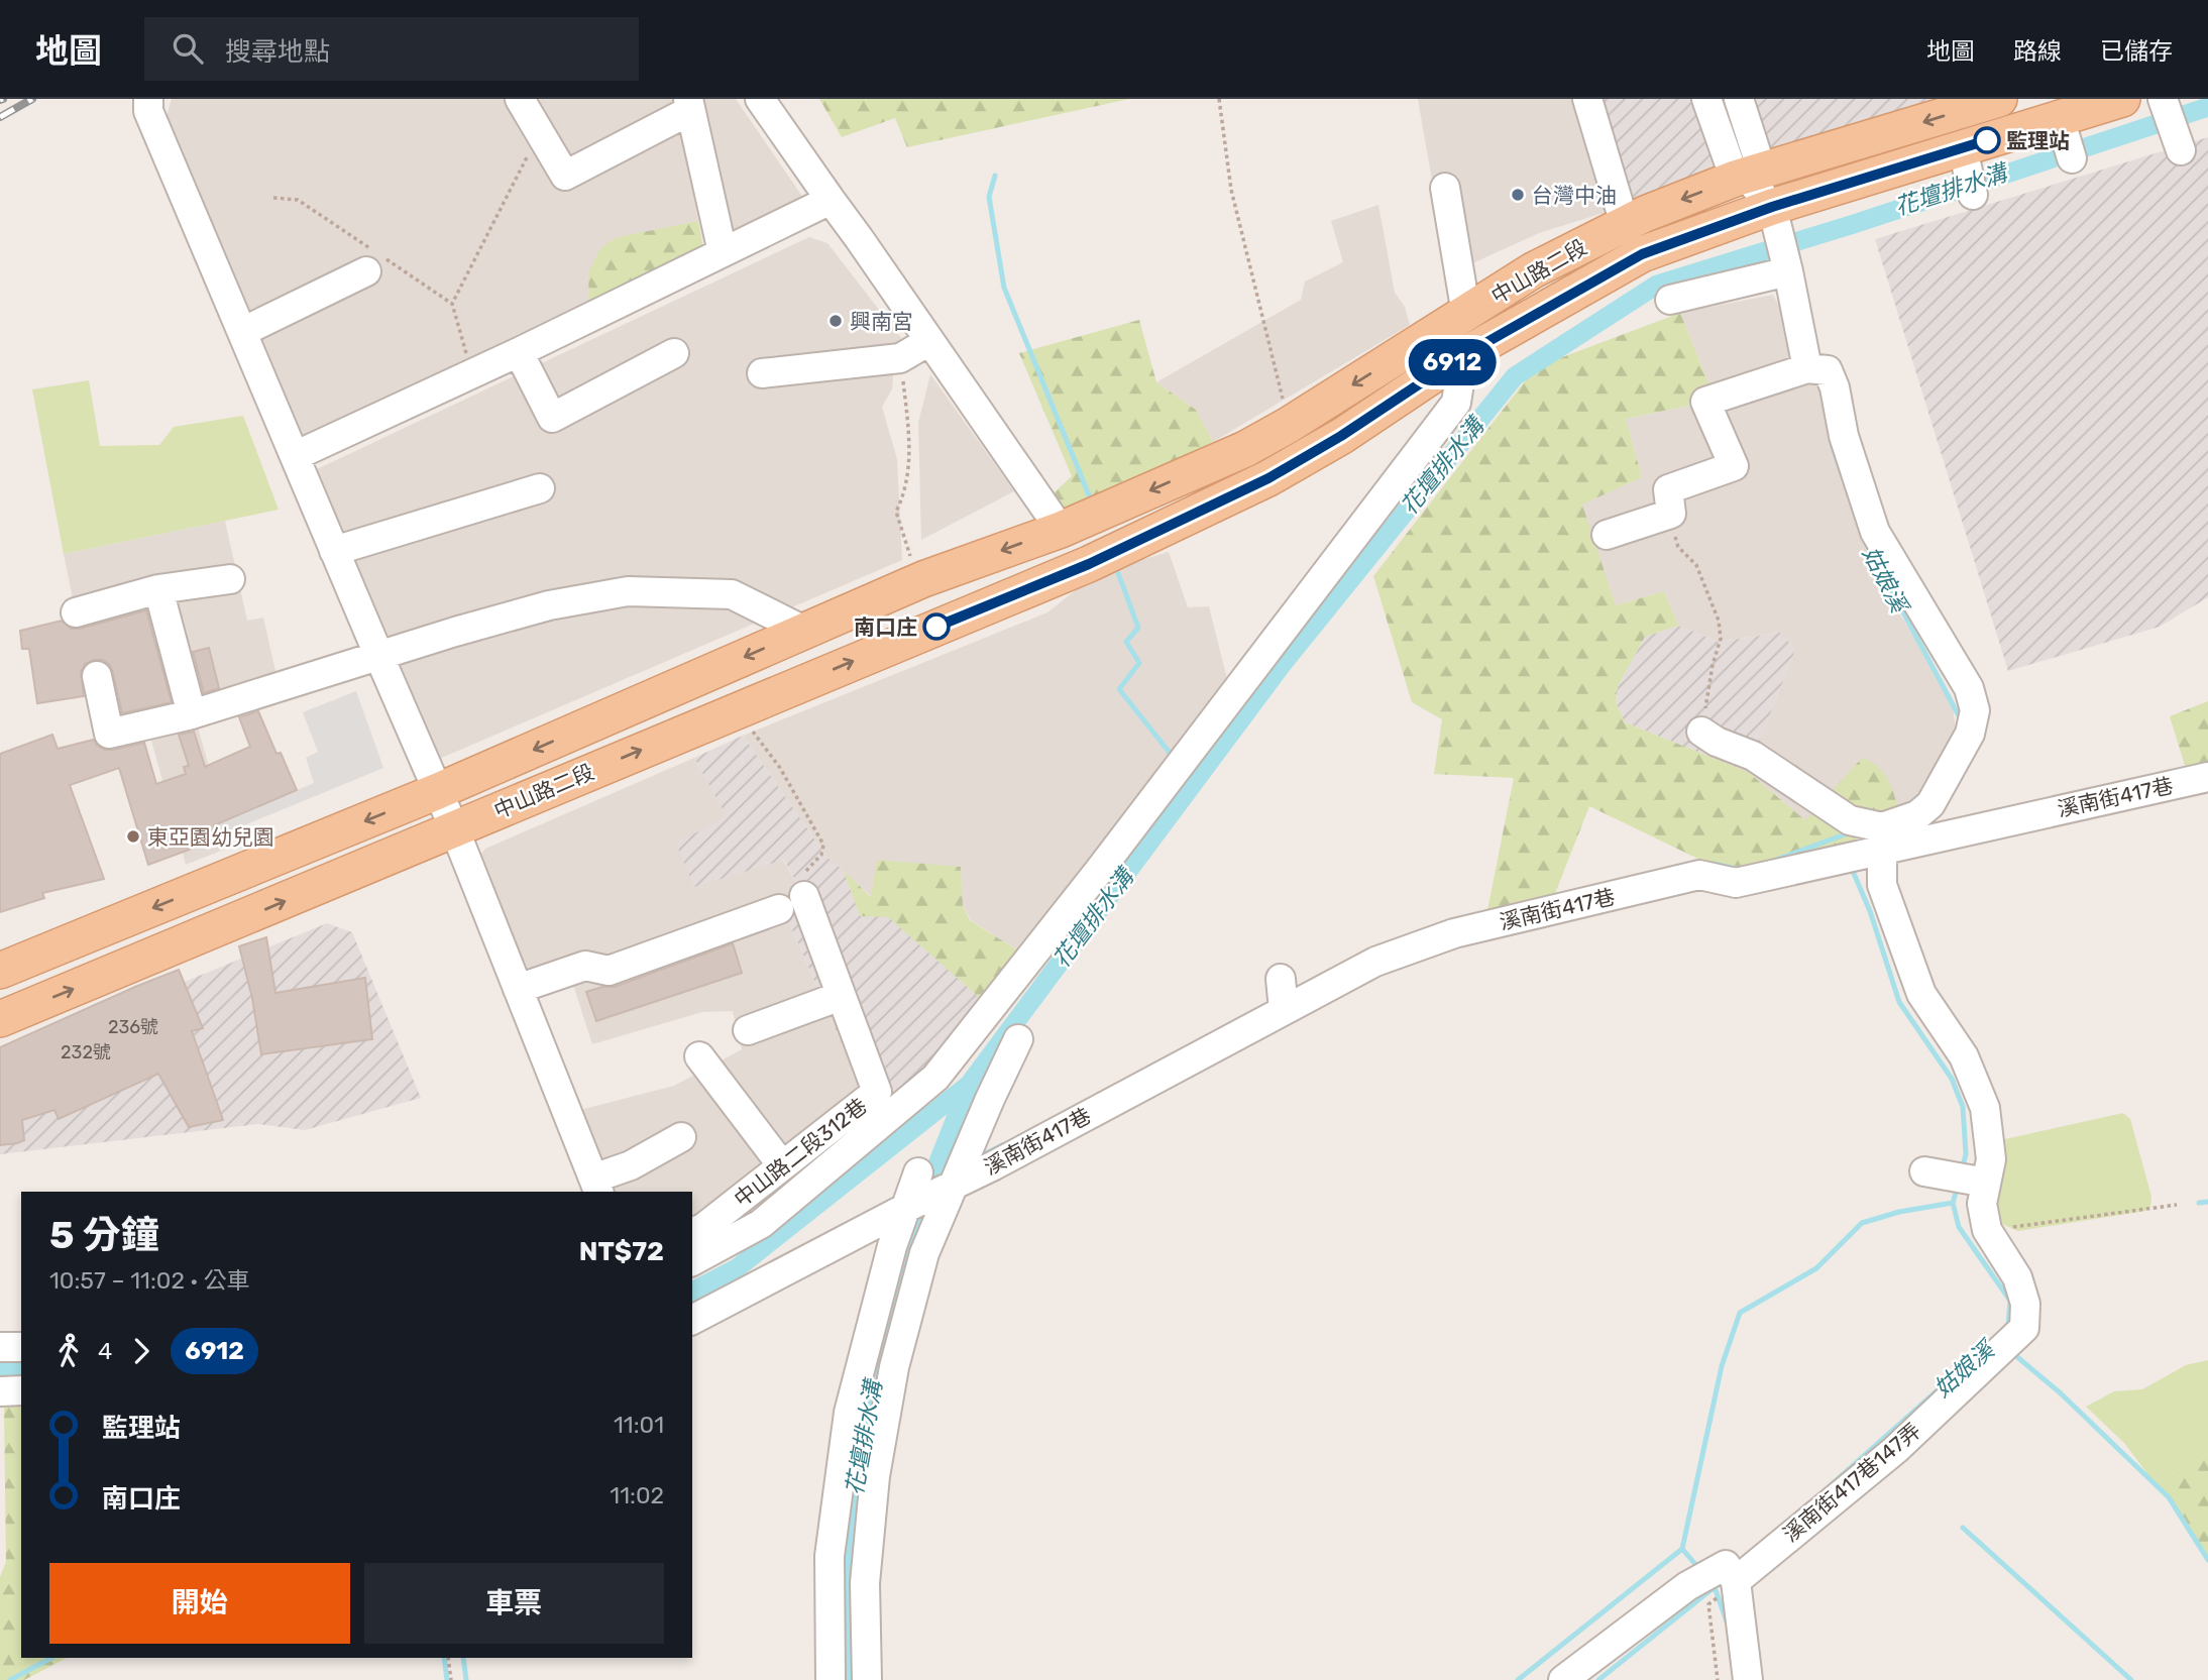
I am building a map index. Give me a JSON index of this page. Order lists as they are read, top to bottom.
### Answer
{
  "streets": {
    "main road": ["中山路二段"],
    "street": ["溪南街417巷", "中山路二段312巷", "溪南街417巷147弄"]
  },
  "crossings": [
    ["溪南街417巷", "溪南街417巷147弄"]
  ],
  "water": ["花壇排水溝", "姑娘溪"],
  "places": [
    "監理站",
    "台灣中油",
    "興南宮",
    "南口庄",
    "東亞園幼兒園"
  ],
  "lines": ["bus line 6912"],
  "house_numbers": ["236號", "232號"],
  "page": {
    "header": "地圖",
    "search": "搜尋地點",
    "nav": ["地圖", "路線", "已儲存"],
    "on_map": "6912",
    "heading": ["5 分鐘", "10:57 – 11:02 · 公車", "NT$72"],
    "legs": ["4", "6912"],
    "list": [
      {
        "name": "監理站",
        "value": "11:01"
      },
      {
        "name": "南口庄",
        "value": "11:02"
      }
    ],
    "buttons": ["開始", "車票"]
  }
}
